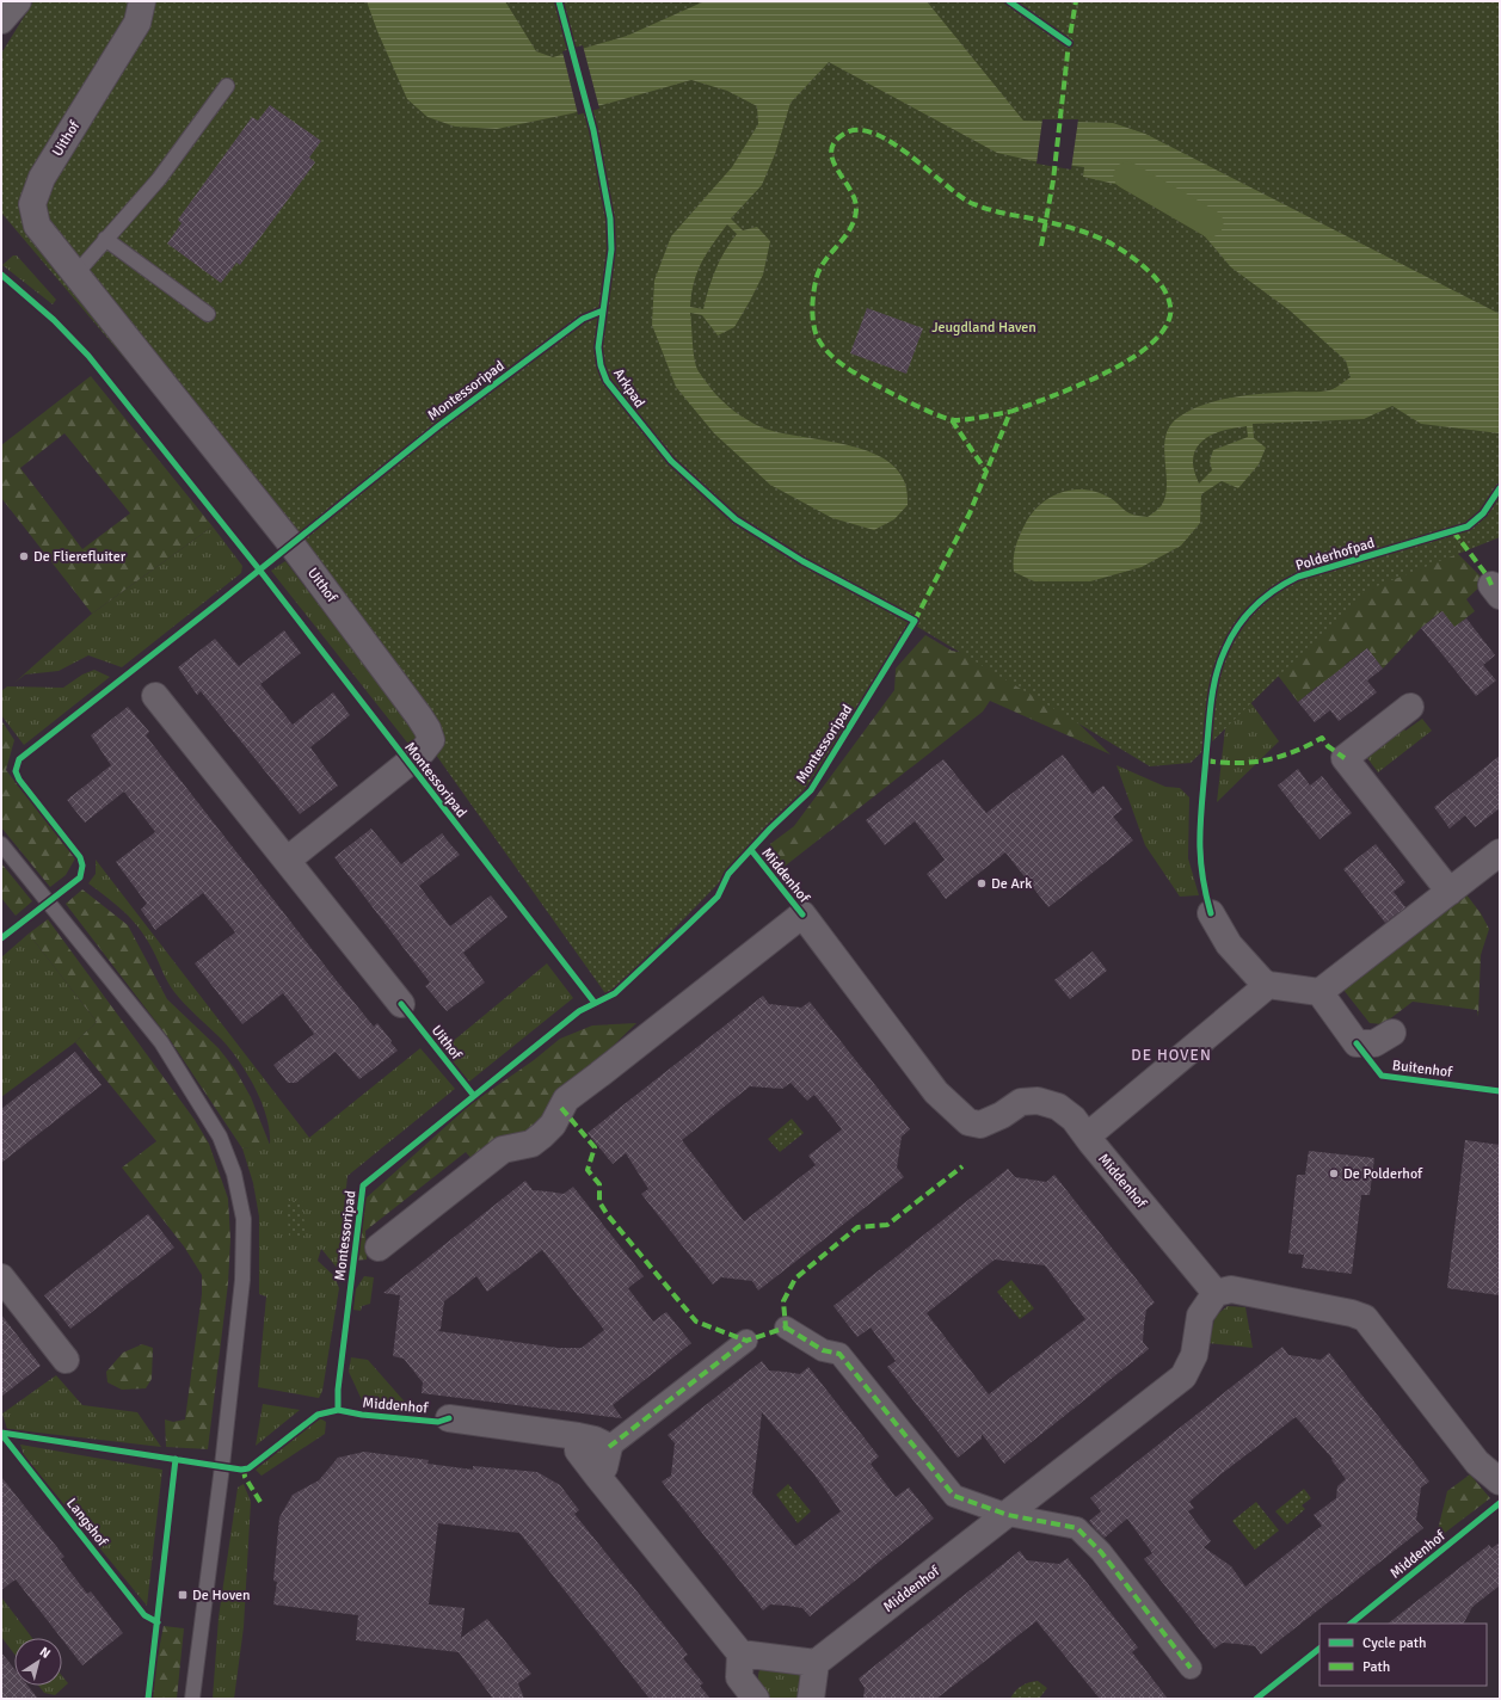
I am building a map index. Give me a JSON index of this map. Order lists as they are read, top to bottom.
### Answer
{
  "streets": {
    "street": ["Uithof", "Middenhof", "Buitenhof"],
    "cycle path": [
      "Arkpad",
      "Montessoripad",
      "Polderhofpad",
      "Langshof"
    ]
  },
  "districts": ["DE HOVEN"],
  "parks": ["Jeugdland Haven"],
  "places": {
    "other": ["De Flierefluiter", "De Ark", "De Polderhof"],
    "transit": ["De Hoven"]
  },
  "legend": ["Cycle path", "Path"],
  "north": "top right"
}
